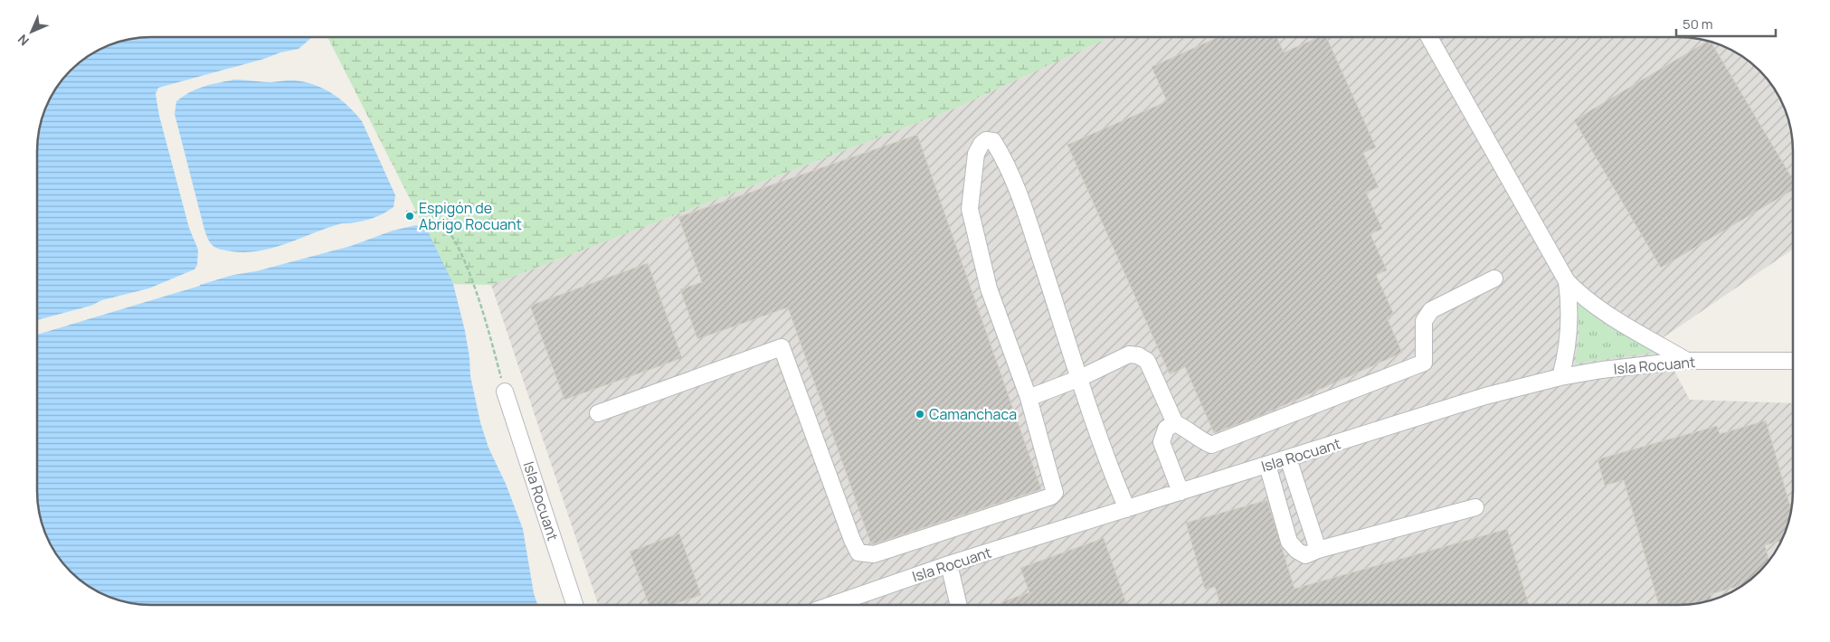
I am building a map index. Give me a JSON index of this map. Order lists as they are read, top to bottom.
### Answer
{
  "streets": {
    "street": ["Isla Rocuant"]
  },
  "places": ["Espigón de Abrigo Rocuant", "Camanchaca"],
  "scale_bar": "50 m",
  "north": "bottom left"
}
